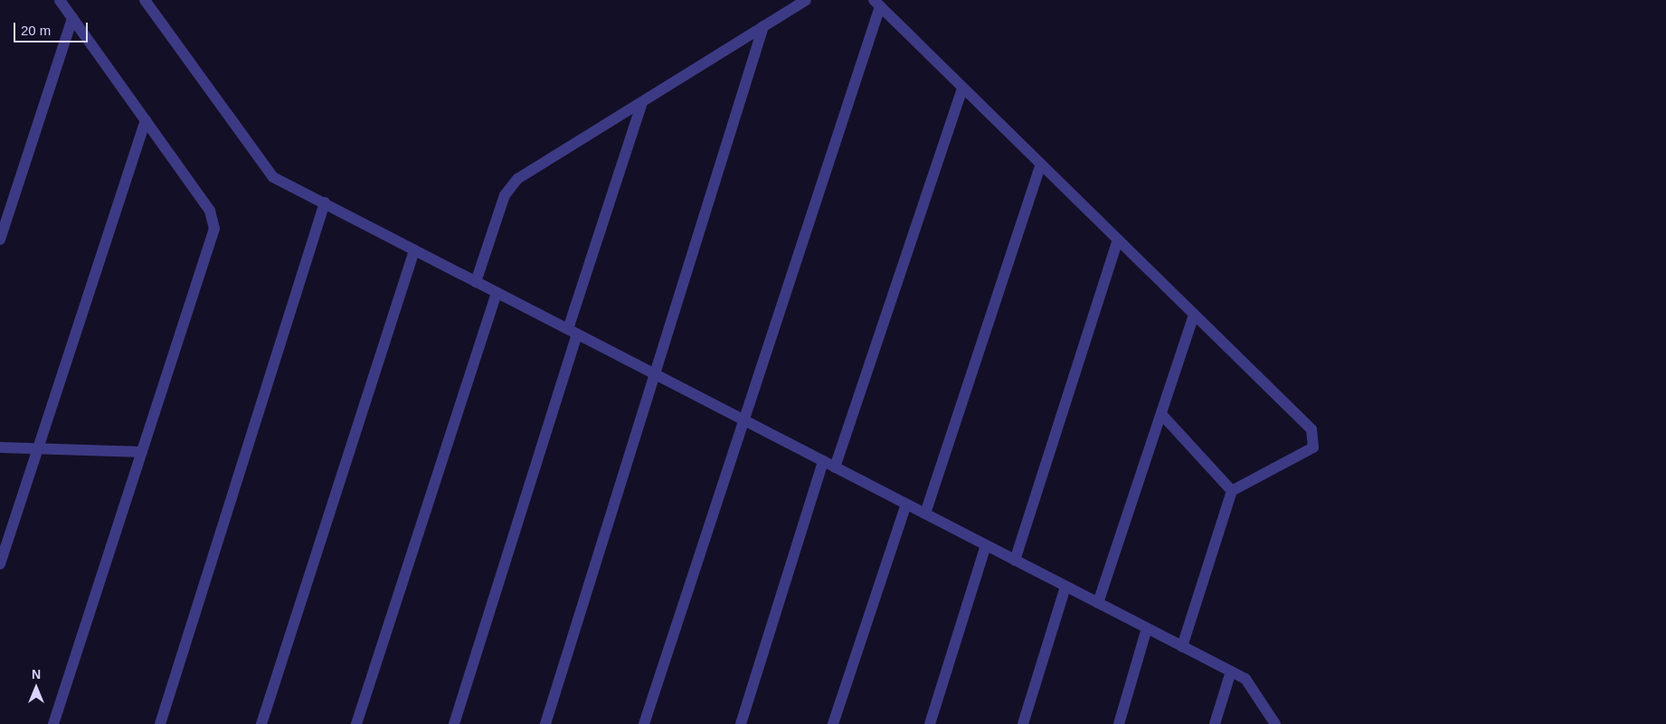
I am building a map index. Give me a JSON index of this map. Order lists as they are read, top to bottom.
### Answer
{
  "scale_bar": "20 m",
  "north": "top"
}
